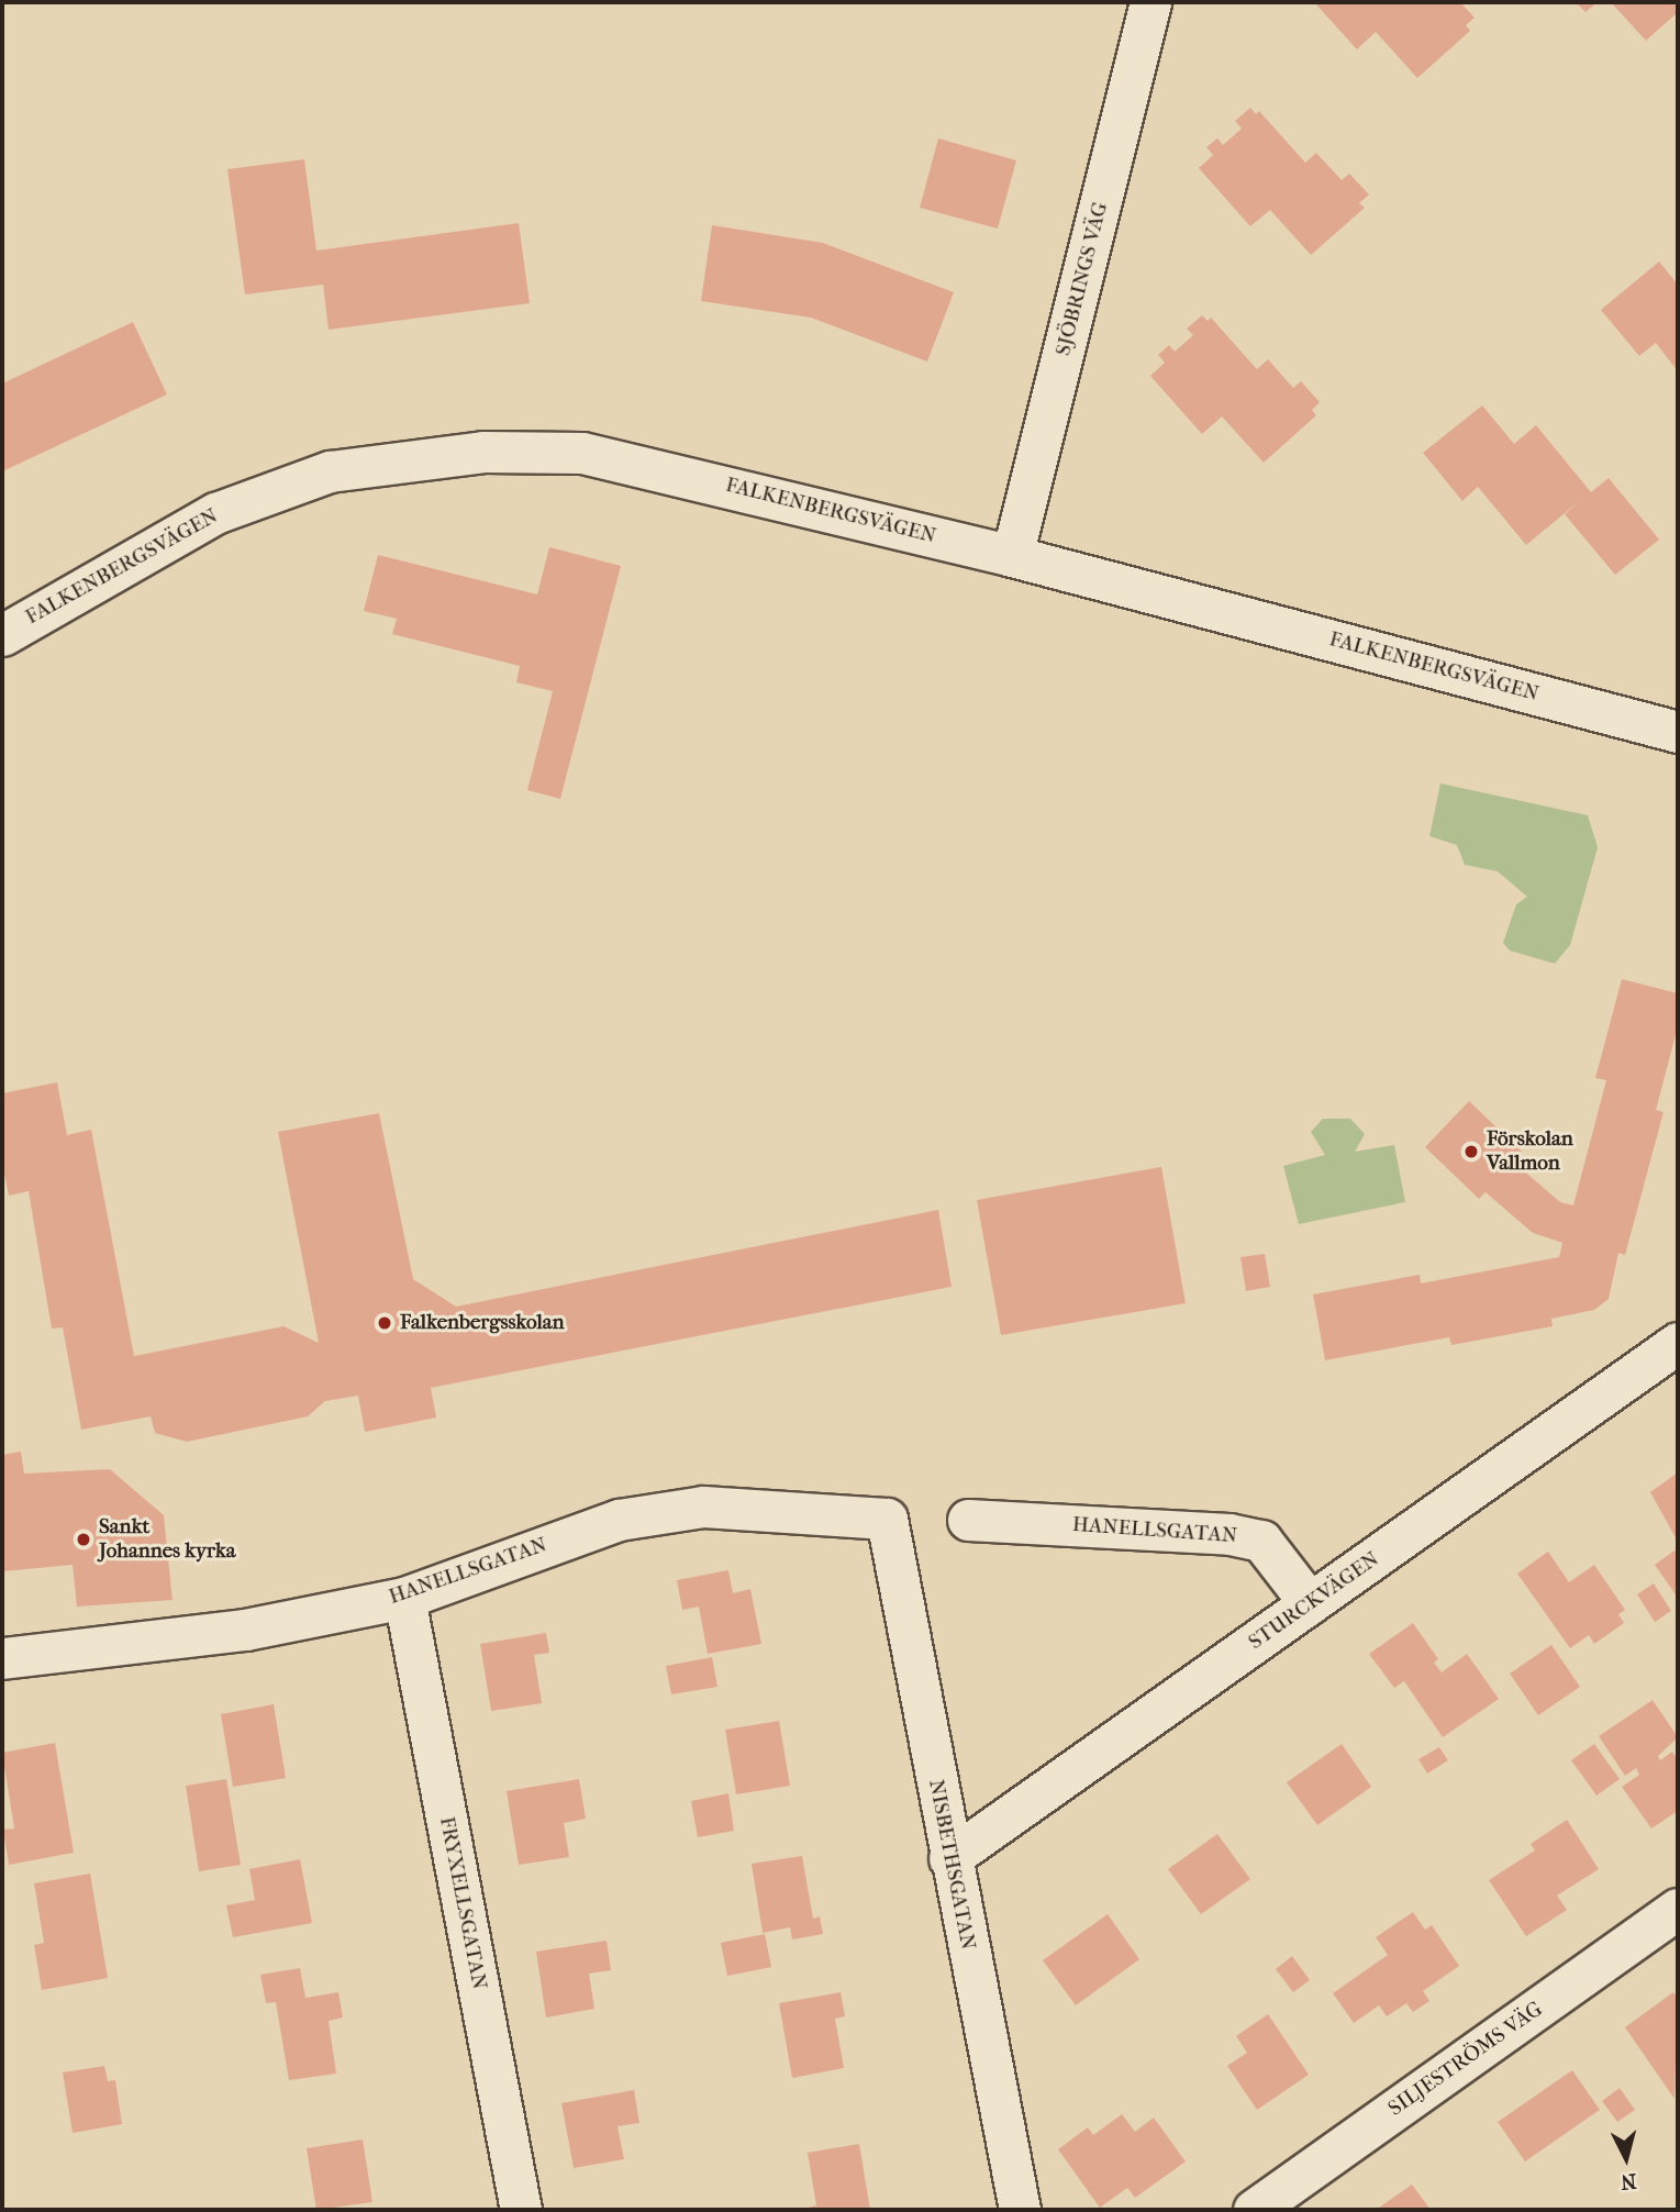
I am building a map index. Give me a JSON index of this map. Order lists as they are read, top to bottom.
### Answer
{
  "streets": {
    "street": [
      "SJÖBRINGS VÄG",
      "FALKENBERGSVÄGEN",
      "HANELLSGATAN",
      "STURCKVÄGEN",
      "NISBETHSGATAN",
      "FRYXELLSGATAN",
      "SILJESTRÖMS VÄG"
    ]
  },
  "crossings": [
    ["SJÖBRINGS VÄG", "FALKENBERGSVÄGEN"],
    ["HANELLSGATAN", "STURCKVÄGEN"],
    ["HANELLSGATAN", "NISBETHSGATAN"],
    ["HANELLSGATAN", "FRYXELLSGATAN"],
    ["STURCKVÄGEN", "NISBETHSGATAN"]
  ],
  "places": ["Förskolan Vallmon", "Falkenbergsskolan", "Sankt Johannes kyrka"],
  "north": "bottom"
}
